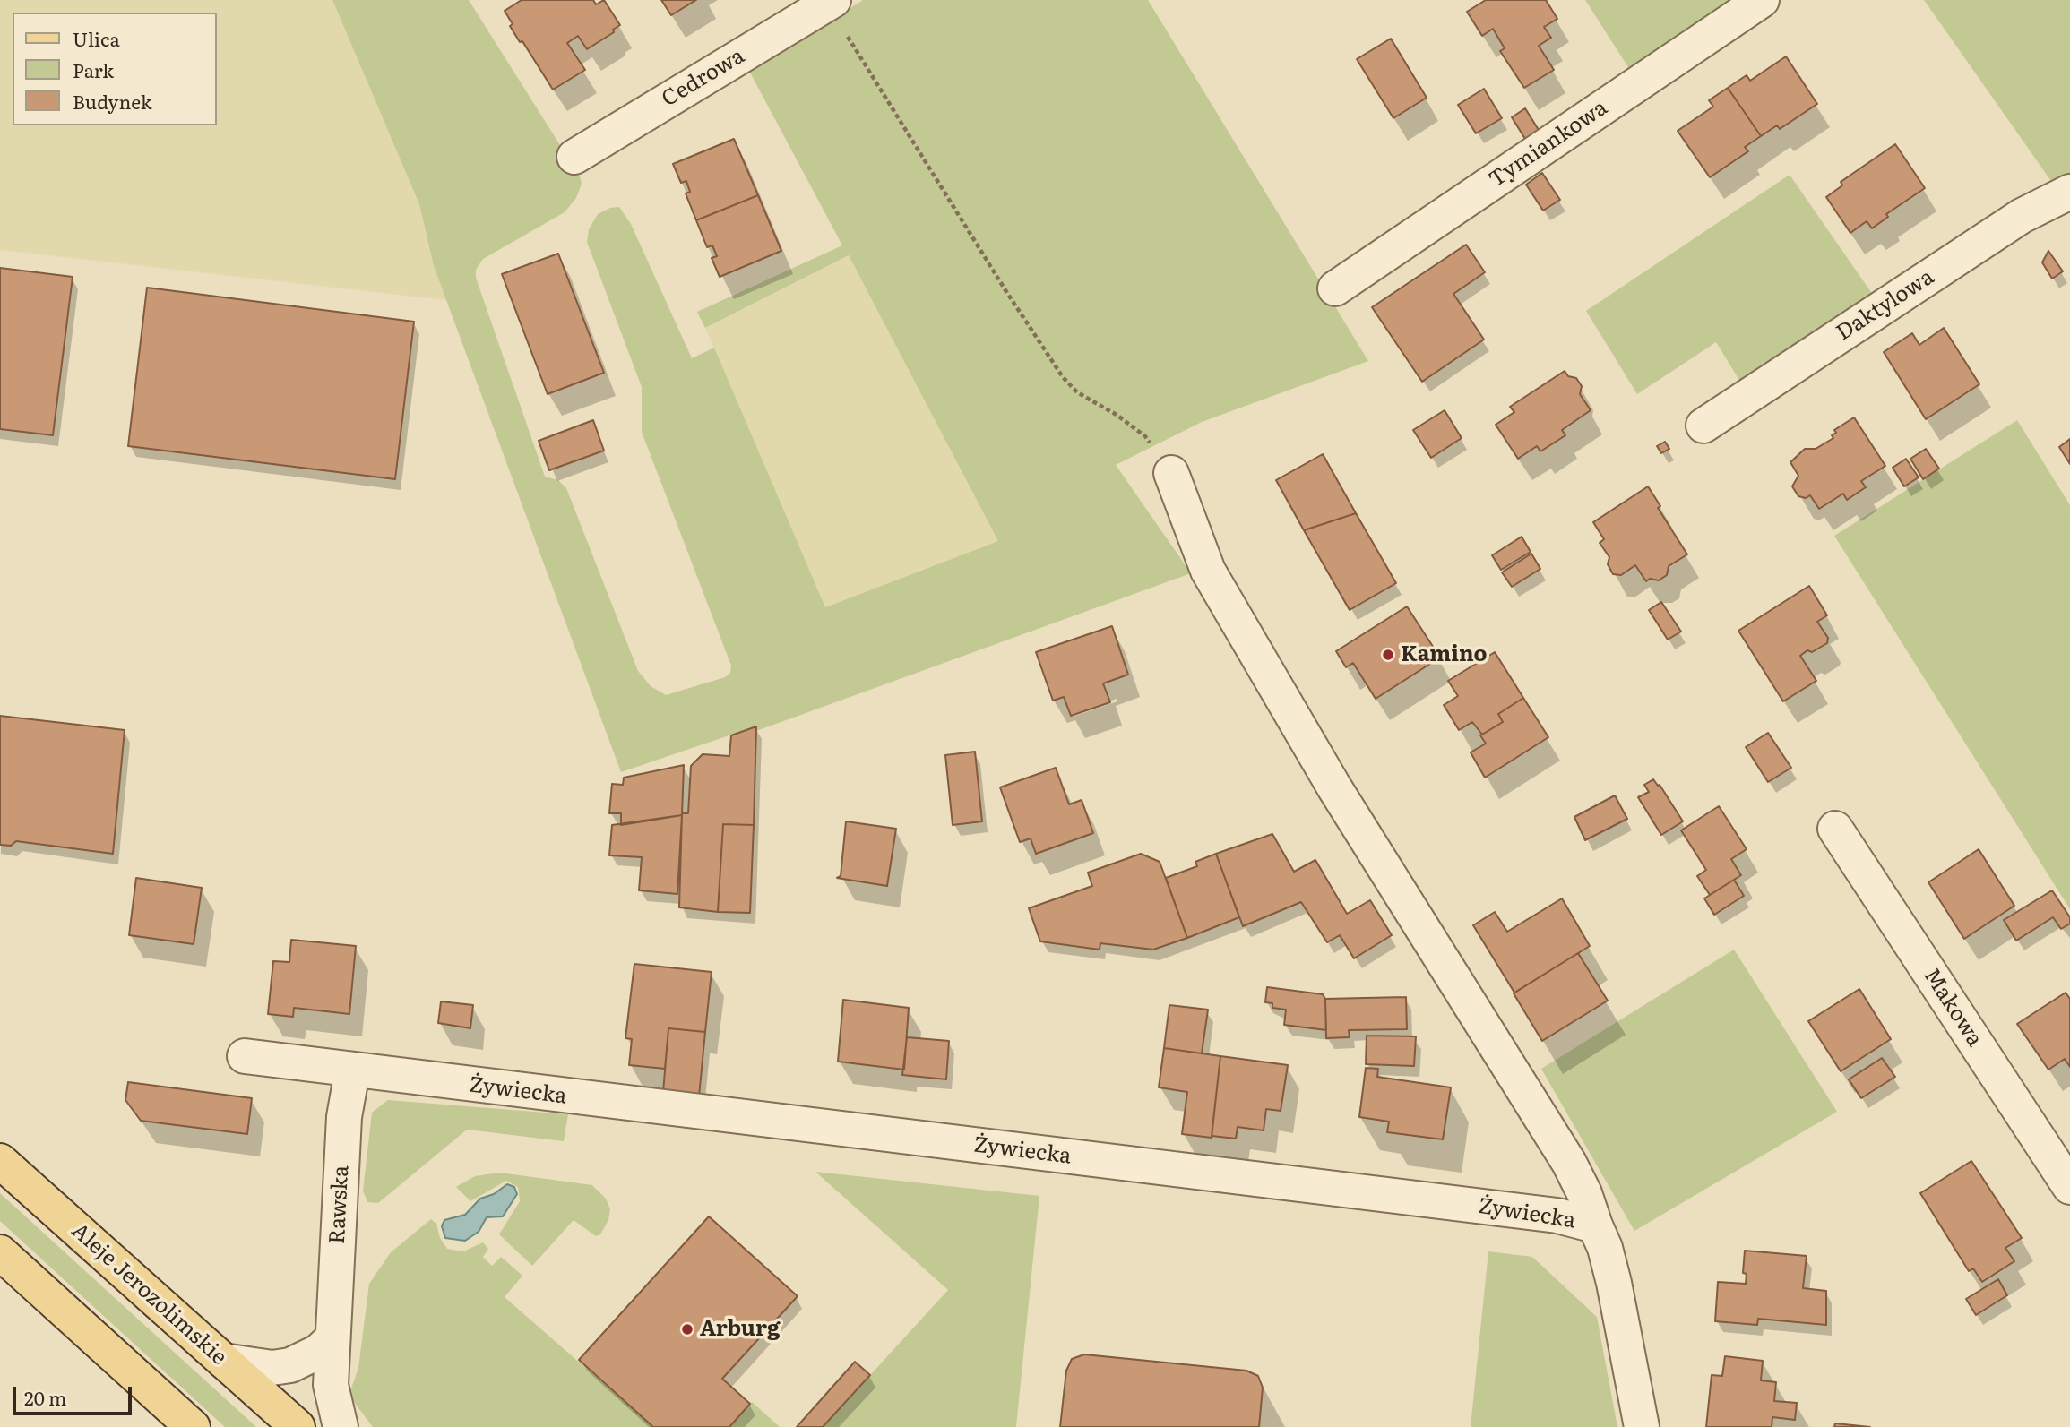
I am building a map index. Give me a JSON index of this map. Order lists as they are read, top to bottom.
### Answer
{
  "streets": {
    "main road": ["Aleje Jerozolimskie"],
    "street": [
      "Cedrowa",
      "Tymiankowa",
      "Daktylowa",
      "Makowa",
      "Żywiecka",
      "Rawska"
    ]
  },
  "crossings": [
    ["Żywiecka", "Rawska"]
  ],
  "places": ["Kamino", "Arburg"],
  "legend": ["Ulica", "Park", "Budynek"],
  "scale_bar": "20 m"
}
